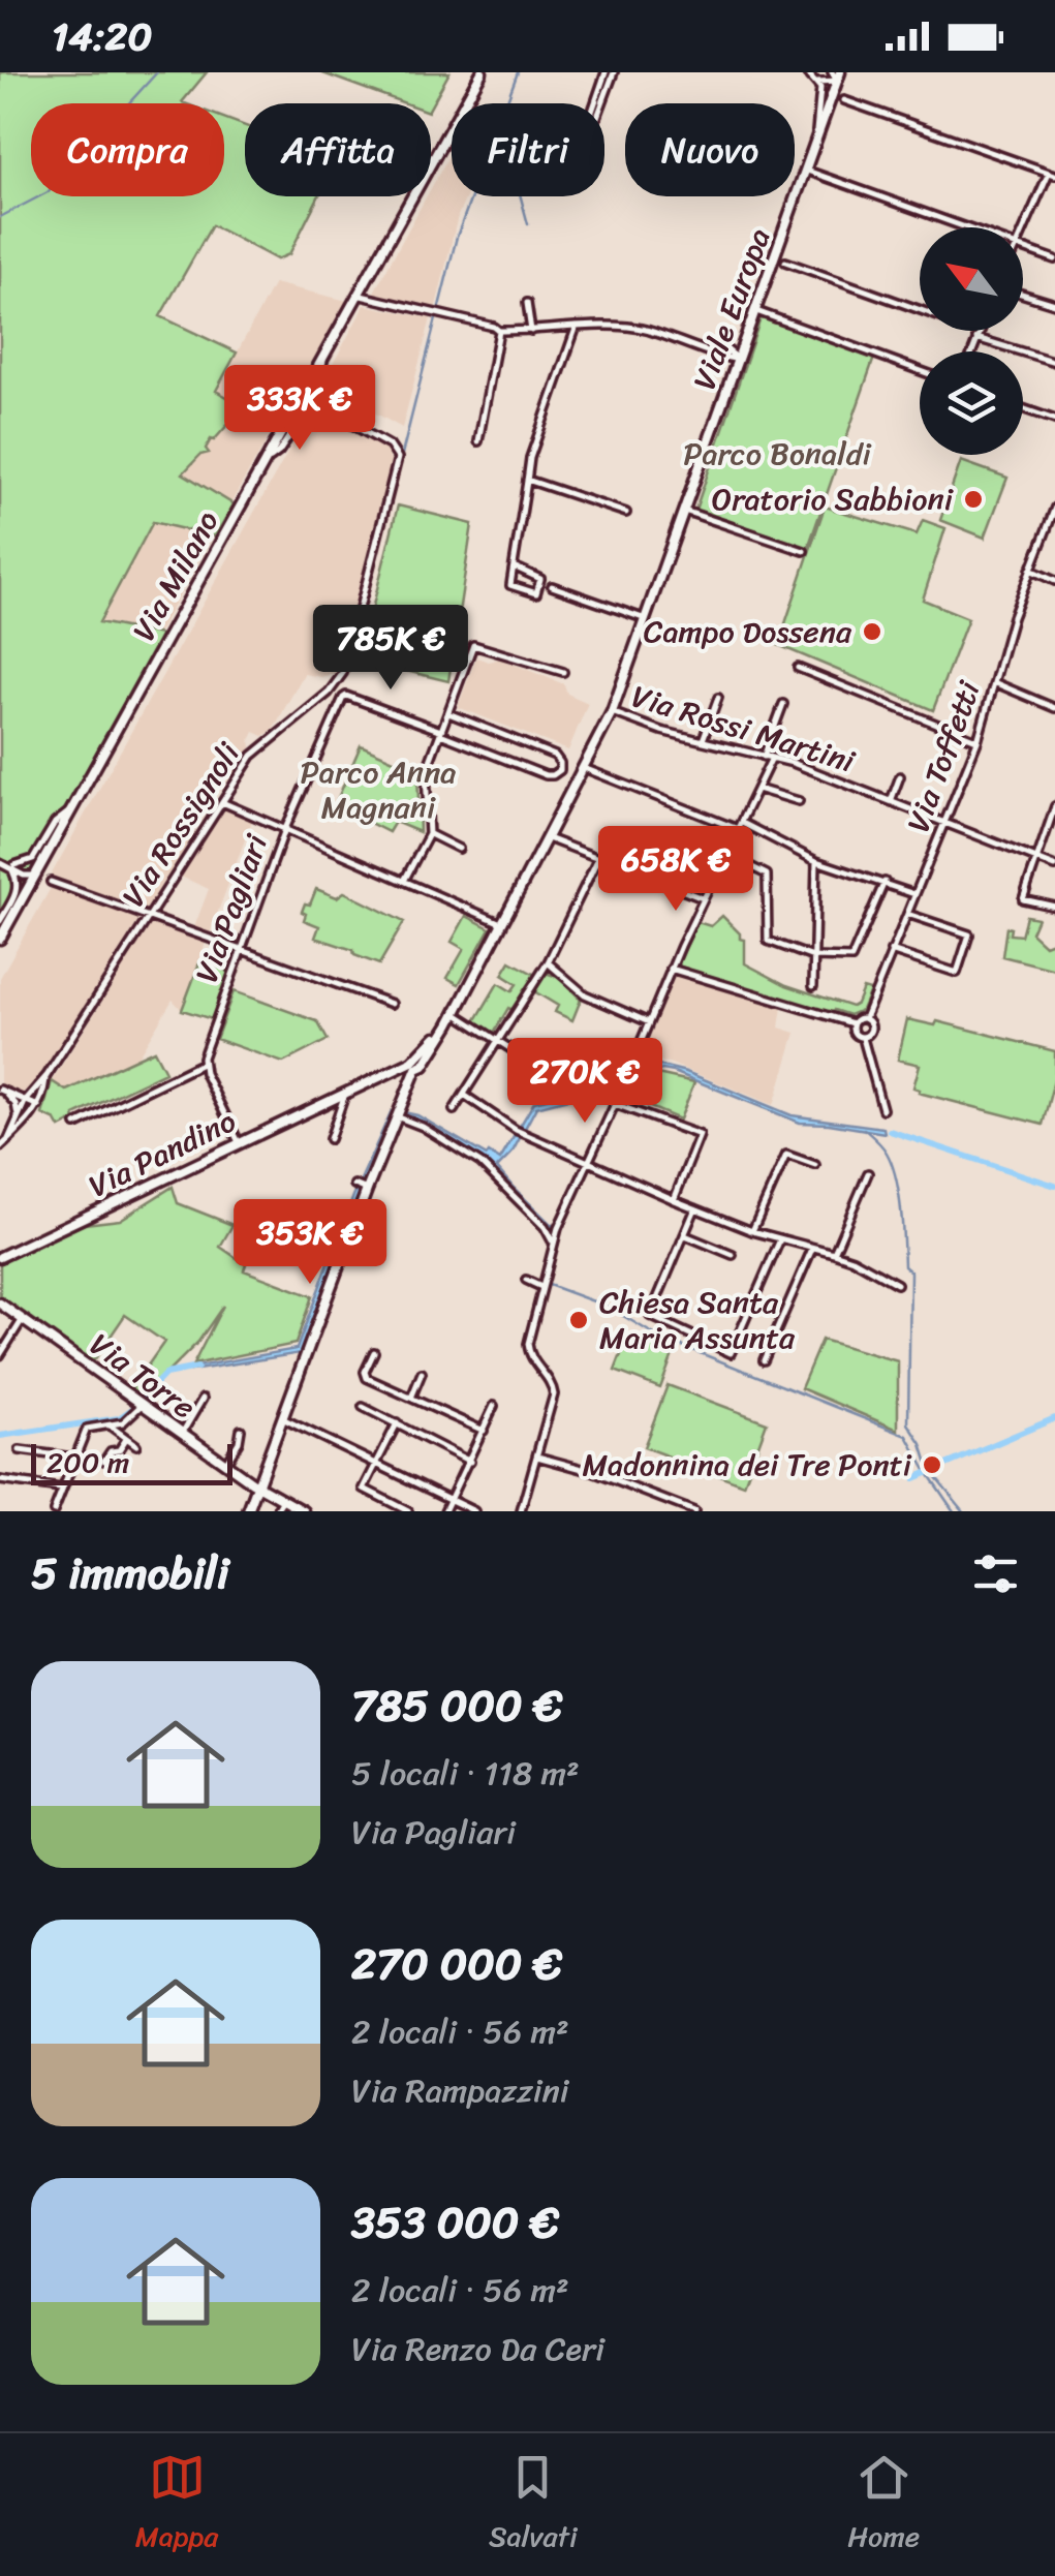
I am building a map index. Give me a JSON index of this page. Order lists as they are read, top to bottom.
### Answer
{
  "streets": {
    "street": [
      "Viale Europa",
      "Via Milano",
      "Via Rossi Martini",
      "Via Toffetti",
      "Via Rossignoli",
      "Via Pagliari",
      "Via Pandino",
      "Via Torre"
    ]
  },
  "crossings": [
    ["Viale Europa", "Via Rossi Martini"],
    ["Viale Europa", "Via Pandino"],
    ["Via Rossi Martini", "Via Toffetti"]
  ],
  "parks": ["Parco Bonaldi", "Parco Anna Magnani"],
  "places": [
    "Oratorio Sabbioni",
    "Campo Dossena",
    "Chiesa Santa Maria Assunta",
    "Madonnina dei Tre Ponti"
  ],
  "scale_bar": "200 m",
  "north": "top left",
  "page": {
    "status": "14:20",
    "chip": [
      "Compra",
      "Affitta",
      "Filtri",
      "Nuovo"
    ],
    "price": [
      "333K €",
      "785K €",
      "658K €",
      "270K €",
      "353K €"
    ],
    "scale": "200 m",
    "heading": "5 immobili",
    "list": [
      {
        "name": "785 000 €",
        "note": "5 locali · 118 m² · Via Pagliari"
      },
      {
        "name": "270 000 €",
        "note": "2 locali · 56 m² · Via Rampazzini"
      },
      {
        "name": "353 000 €",
        "note": "2 locali · 56 m² · Via Renzo Da Ceri"
      }
    ],
    "tabs": ["Mappa", "Salvati", "Home"]
  }
}
